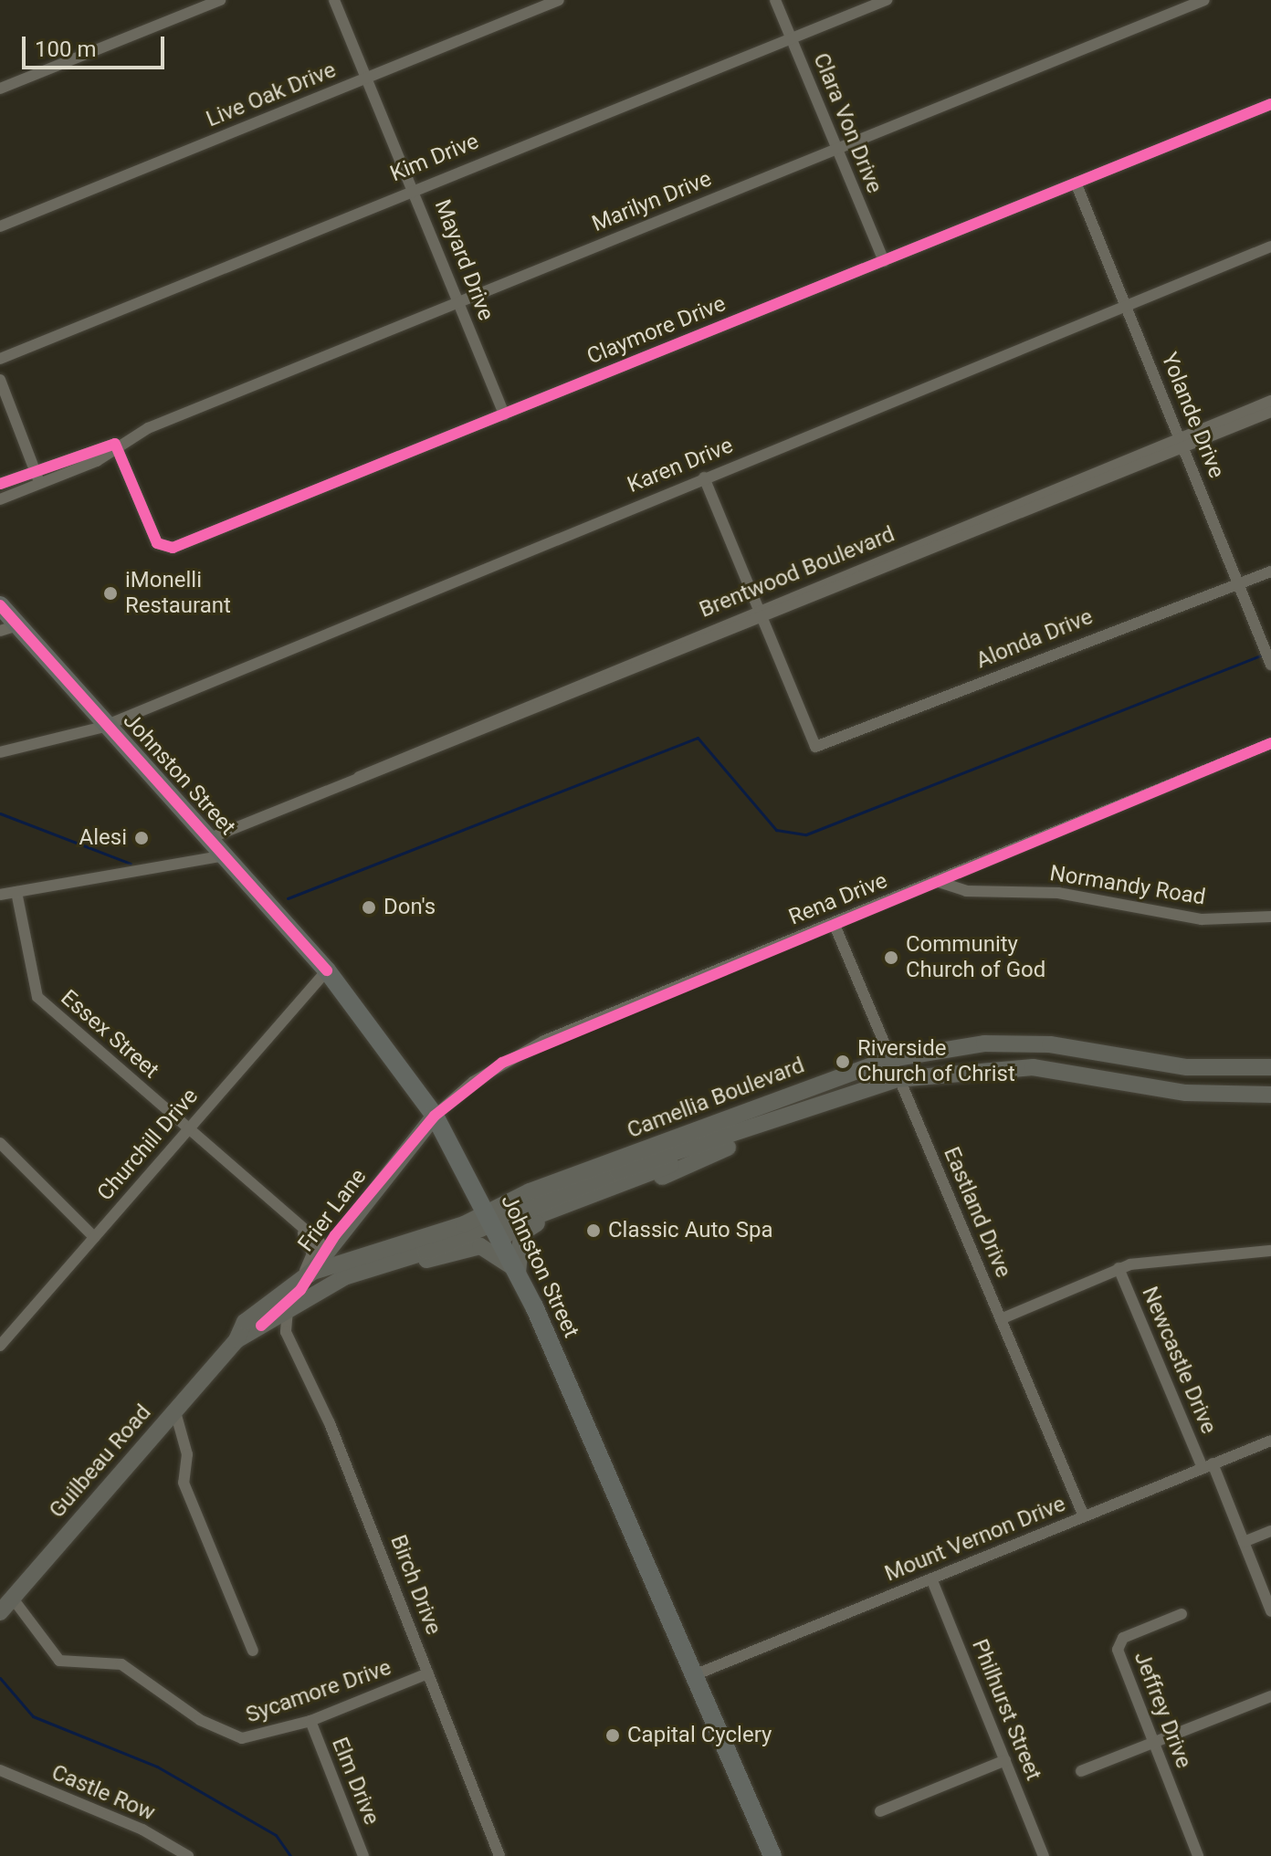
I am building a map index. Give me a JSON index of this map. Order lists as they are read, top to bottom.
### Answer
{
  "streets": {
    "main road": [
      "Johnston Street",
      "Camellia Boulevard",
      "Frier Lane",
      "Guilbeau Road"
    ],
    "street": [
      "Live Oak Drive",
      "Clara Von Drive",
      "Kim Drive",
      "Marilyn Drive",
      "Mayard Drive",
      "Claymore Drive",
      "Yolande Drive",
      "Karen Drive",
      "Brentwood Boulevard",
      "Alonda Drive",
      "Normandy Road",
      "Rena Drive",
      "Essex Street",
      "Churchill Drive",
      "Eastland Drive",
      "Newcastle Drive",
      "Mount Vernon Drive",
      "Birch Drive",
      "Sycamore Drive",
      "Philhurst Street",
      "Jeffrey Drive",
      "Elm Drive",
      "Castle Row"
    ]
  },
  "crossings": [
    ["Live Oak Drive", "Mayard Drive"],
    ["Clara Von Drive", "Kim Drive"],
    ["Clara Von Drive", "Marilyn Drive"],
    ["Clara Von Drive", "Claymore Drive"],
    ["Kim Drive", "Mayard Drive"],
    ["Marilyn Drive", "Mayard Drive"],
    ["Marilyn Drive", "Claymore Drive"],
    ["Mayard Drive", "Claymore Drive"],
    ["Claymore Drive", "Yolande Drive"],
    ["Yolande Drive", "Karen Drive"],
    ["Yolande Drive", "Brentwood Boulevard"],
    ["Yolande Drive", "Alonda Drive"],
    ["Karen Drive", "Johnston Street"],
    ["Brentwood Boulevard", "Alonda Drive"],
    ["Brentwood Boulevard", "Johnston Street"],
    ["Johnston Street", "Rena Drive"],
    ["Johnston Street", "Camellia Boulevard"],
    ["Johnston Street", "Churchill Drive"],
    ["Johnston Street", "Frier Lane"],
    ["Johnston Street", "Guilbeau Road"],
    ["Johnston Street", "Mount Vernon Drive"],
    ["Normandy Road", "Rena Drive"],
    ["Rena Drive", "Frier Lane"],
    ["Rena Drive", "Eastland Drive"],
    ["Essex Street", "Churchill Drive"],
    ["Essex Street", "Frier Lane"],
    ["Camellia Boulevard", "Eastland Drive"],
    ["Camellia Boulevard", "Guilbeau Road"],
    ["Frier Lane", "Guilbeau Road"],
    ["Eastland Drive", "Mount Vernon Drive"],
    ["Newcastle Drive", "Mount Vernon Drive"],
    ["Guilbeau Road", "Birch Drive"],
    ["Guilbeau Road", "Sycamore Drive"],
    ["Mount Vernon Drive", "Philhurst Street"],
    ["Birch Drive", "Sycamore Drive"],
    ["Sycamore Drive", "Elm Drive"]
  ],
  "places": [
    "iMonelli Restaurant",
    "Alesi",
    "Don's",
    "Community Church of God",
    "Riverside Church of Christ",
    "Classic Auto Spa",
    "Capital Cyclery"
  ],
  "scale_bar": "100 m"
}
